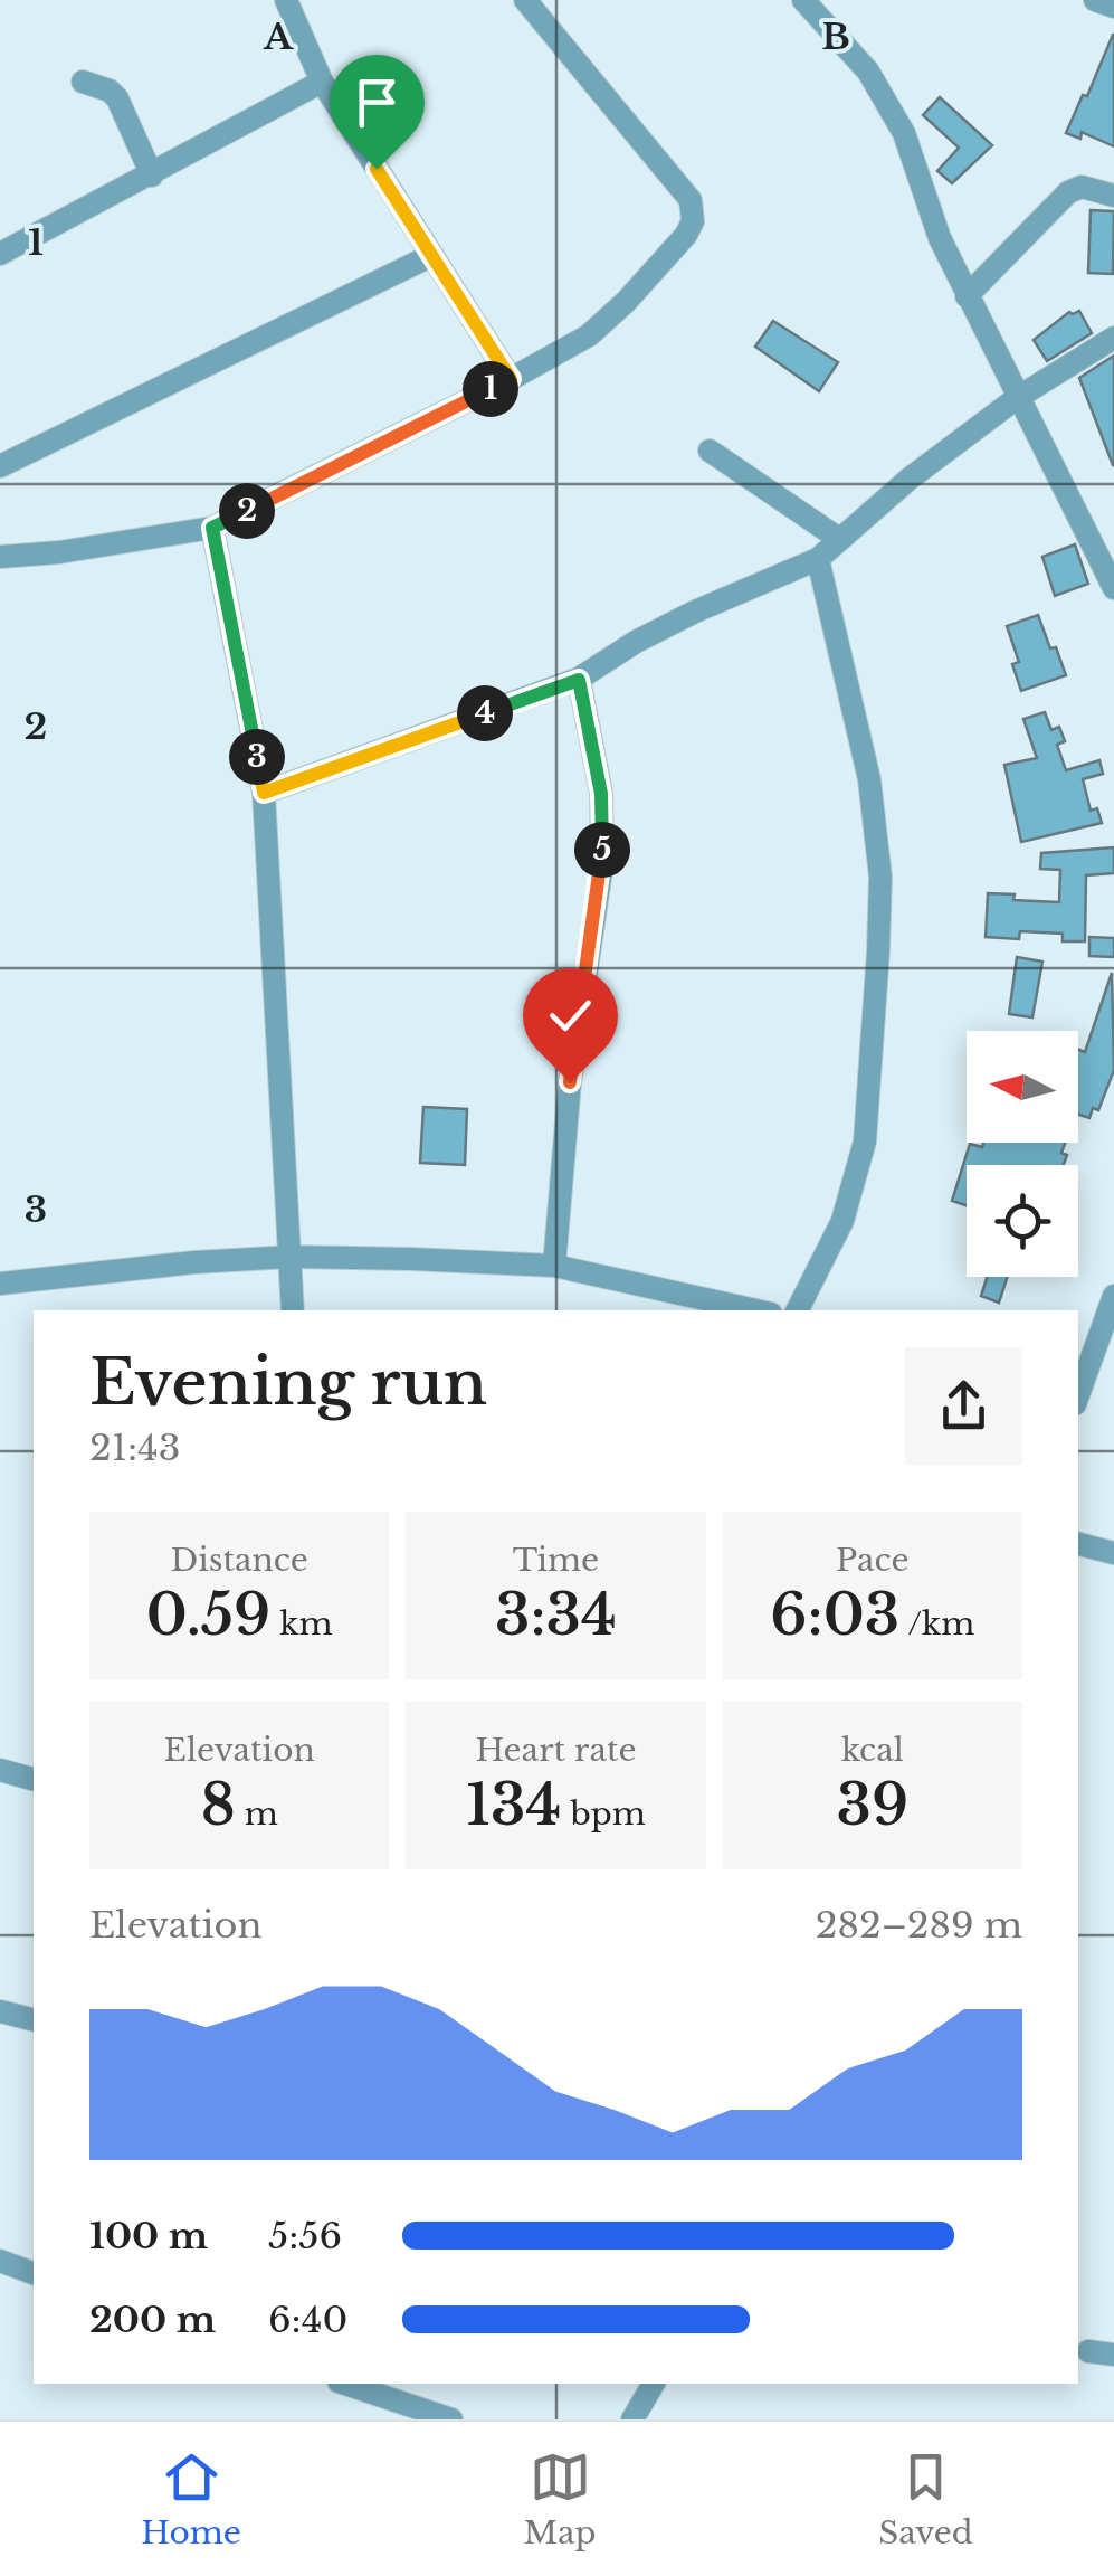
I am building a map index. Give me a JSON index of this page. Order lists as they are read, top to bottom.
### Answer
{
  "north": "left",
  "page": {
    "pins": [
      "1",
      "2",
      "4",
      "3",
      "5"
    ],
    "heading": ["Evening run", "21:43"],
    "stats": [
      ["Distance", "0.59 km"],
      ["Time", "3:34"],
      ["Pace", "6:03 /km"],
      ["Elevation", "8 m"],
      ["Heart rate", "134 bpm"],
      ["kcal", "39"]
    ],
    "chart": ["Elevation", "282–289 m"],
    "list": [
      {
        "name": "100 m",
        "note": "5:56"
      },
      {
        "name": "200 m",
        "note": "6:40"
      }
    ],
    "tabs": ["Home", "Map", "Saved"]
  },
  "grid": {
    "columns": ["A", "B"],
    "rows": ["1", "2", "3"]
  }
}
